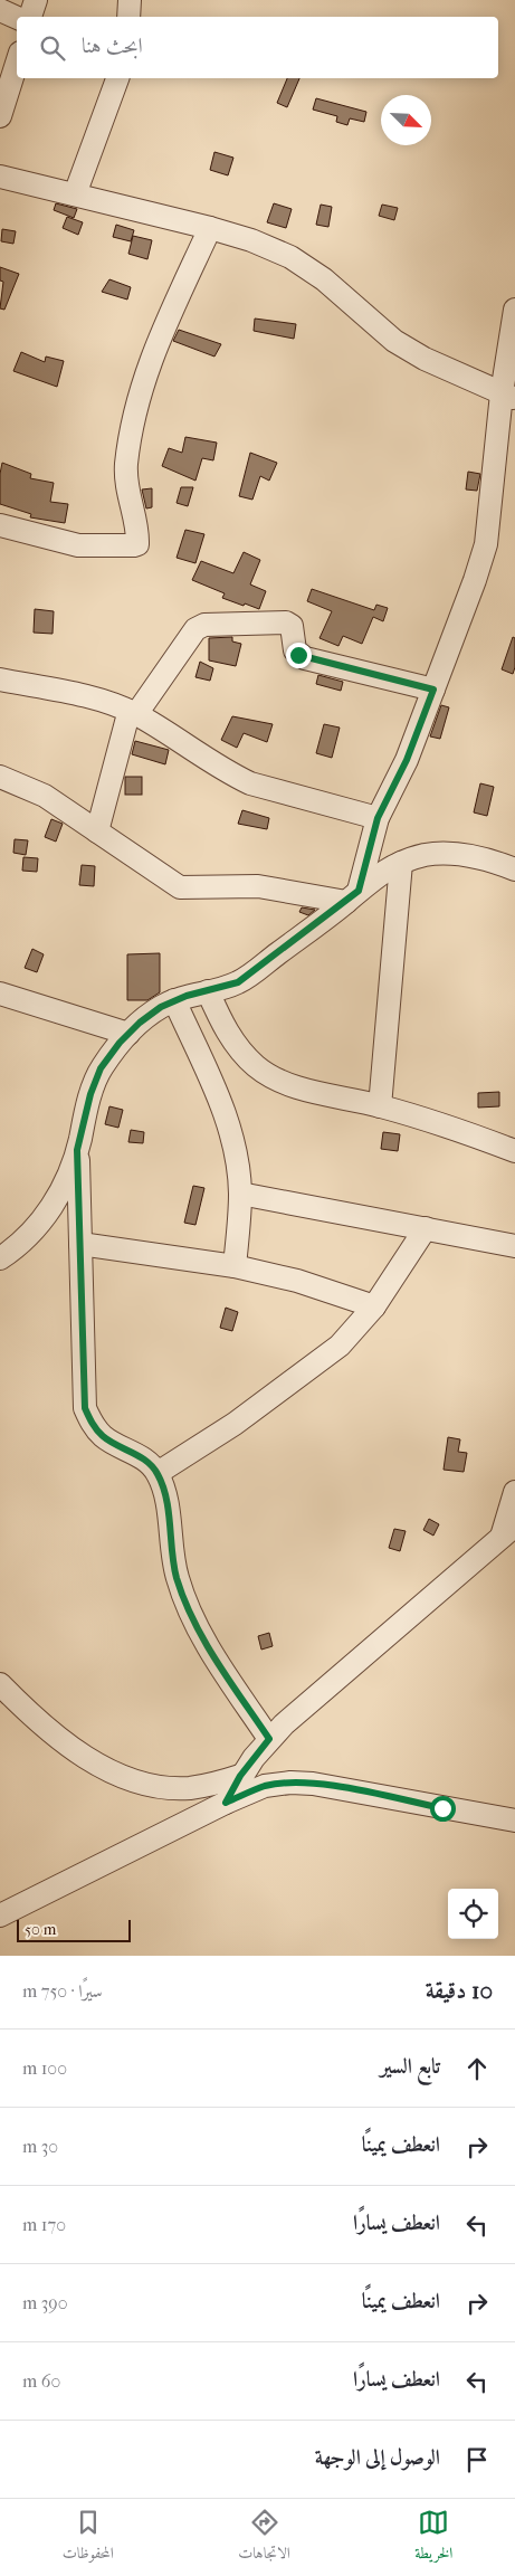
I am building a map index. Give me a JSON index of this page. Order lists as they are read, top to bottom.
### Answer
{
  "scale_bar": "50 m",
  "north": "bottom right",
  "page": {
    "search": "ابحث هنا",
    "scale": "50 m",
    "heading": ["10 دقيقة", "سيرًا · 750 m"],
    "list": [
      ["تابع السير", "100 m"],
      ["انعطف يمينًا", "30 m"],
      ["انعطف يسارًا", "170 m"],
      ["انعطف يمينًا", "390 m"],
      ["انعطف يسارًا", "60 m"],
      "الوصول إلى الوجهة"
    ],
    "nav": ["الخريطة", "الاتجاهات", "المحفوظات"]
  }
}
